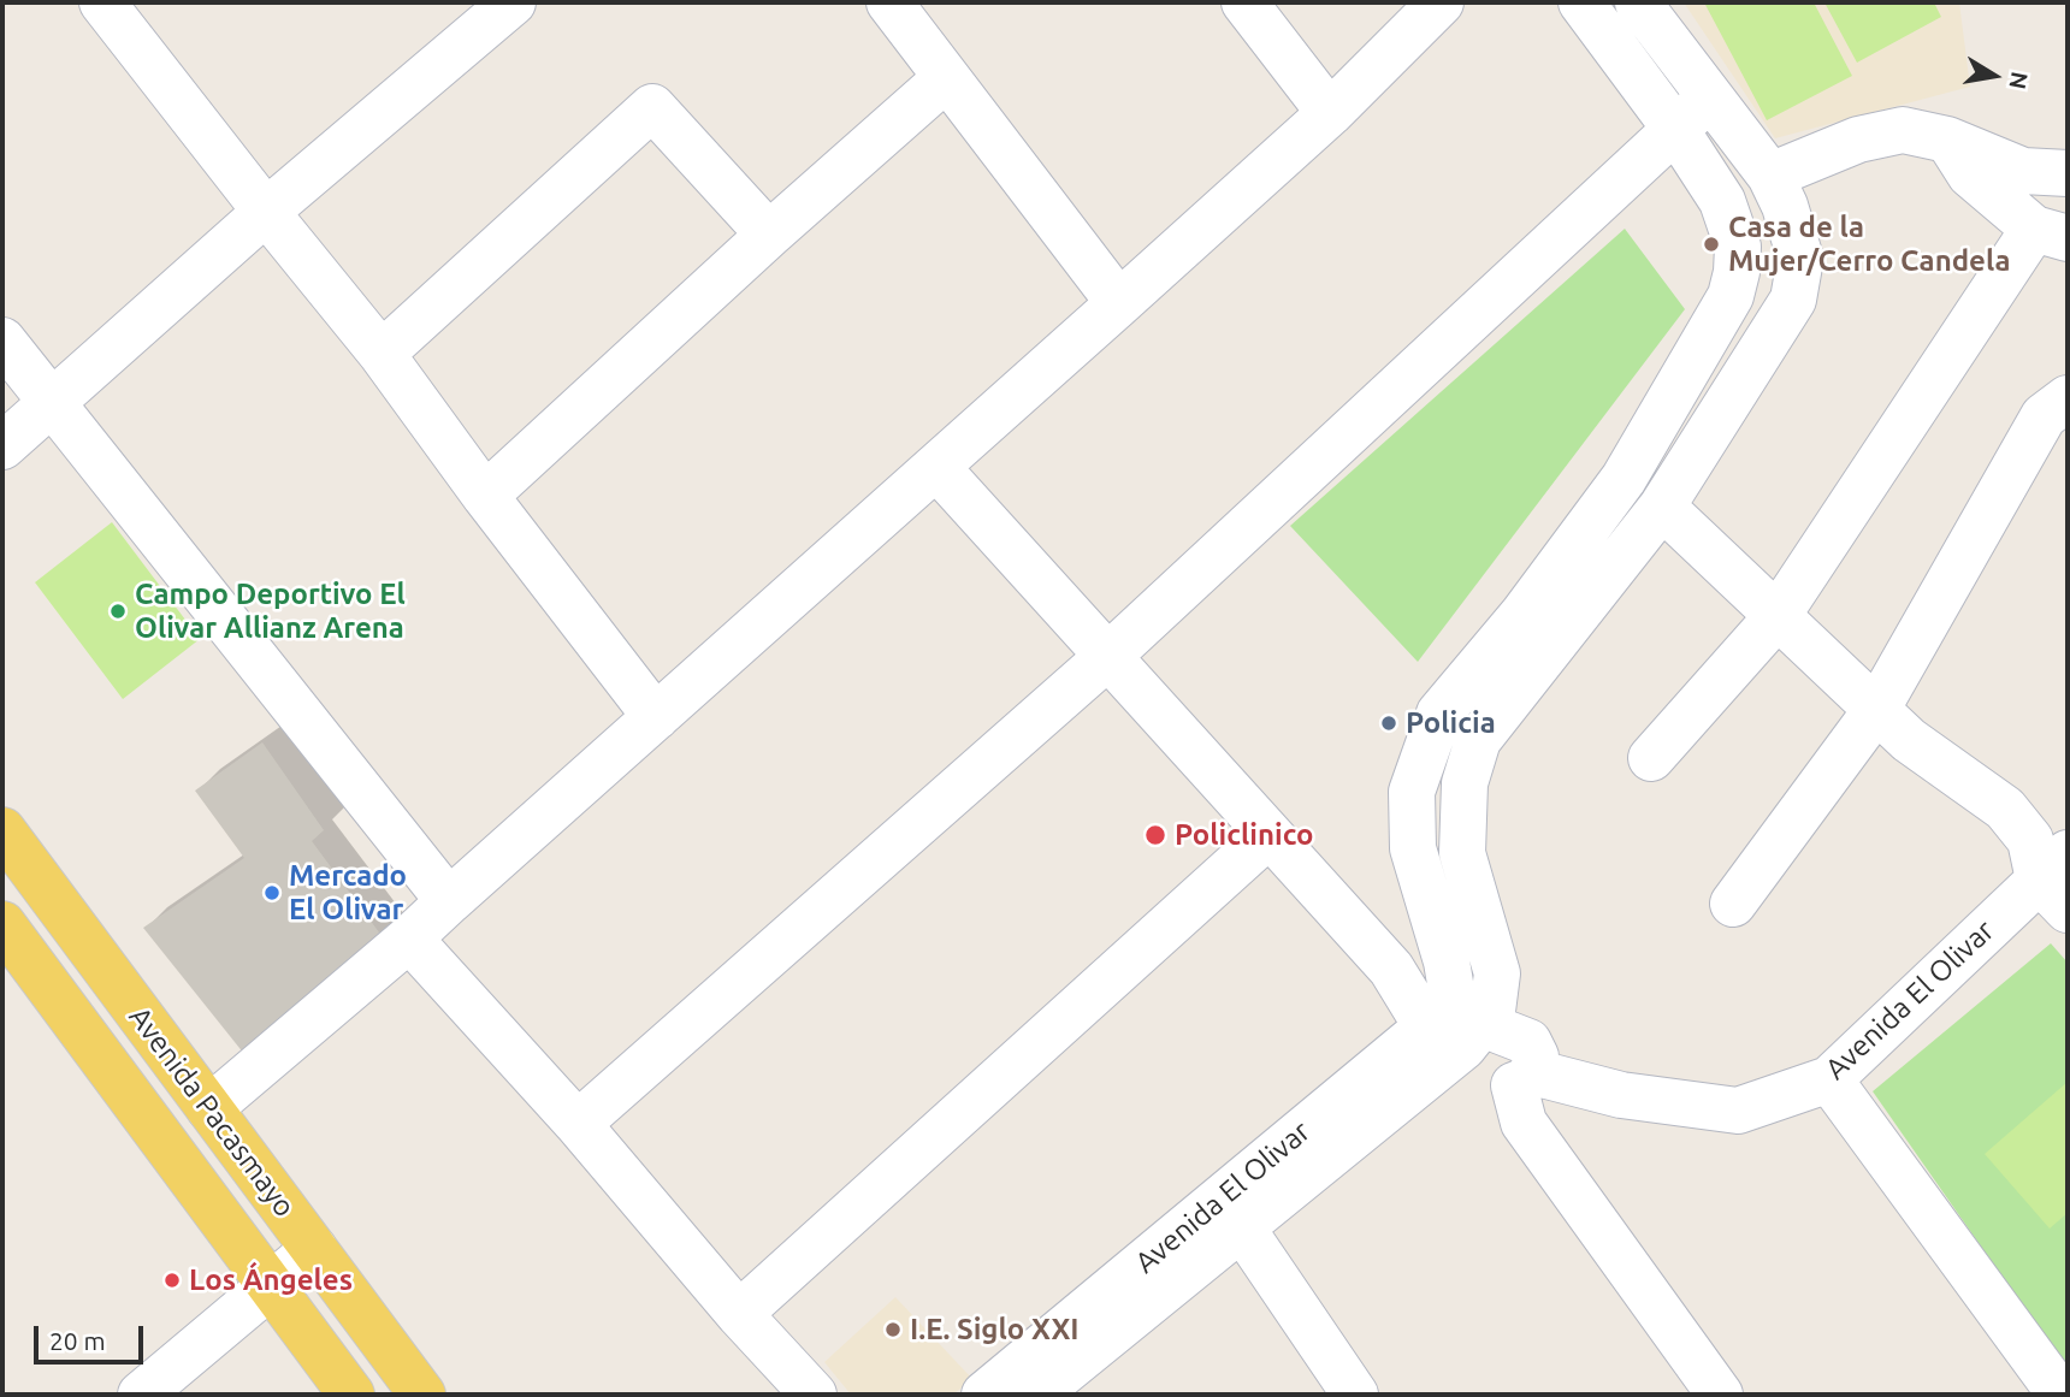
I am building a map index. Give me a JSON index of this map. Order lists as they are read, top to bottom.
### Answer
{
  "streets": {
    "main road": ["Avenida Pacasmayo"],
    "street": ["Avenida El Olivar"]
  },
  "places": [
    "Casa de la Mujer/Cerro Candela",
    "Campo Deportivo El Olivar Allianz Arena",
    "Policia",
    "Policlinico",
    "Mercado El Olivar",
    "Los Ángeles",
    "I.E. Siglo XXI"
  ],
  "scale_bar": "20 m",
  "north": "right"
}
